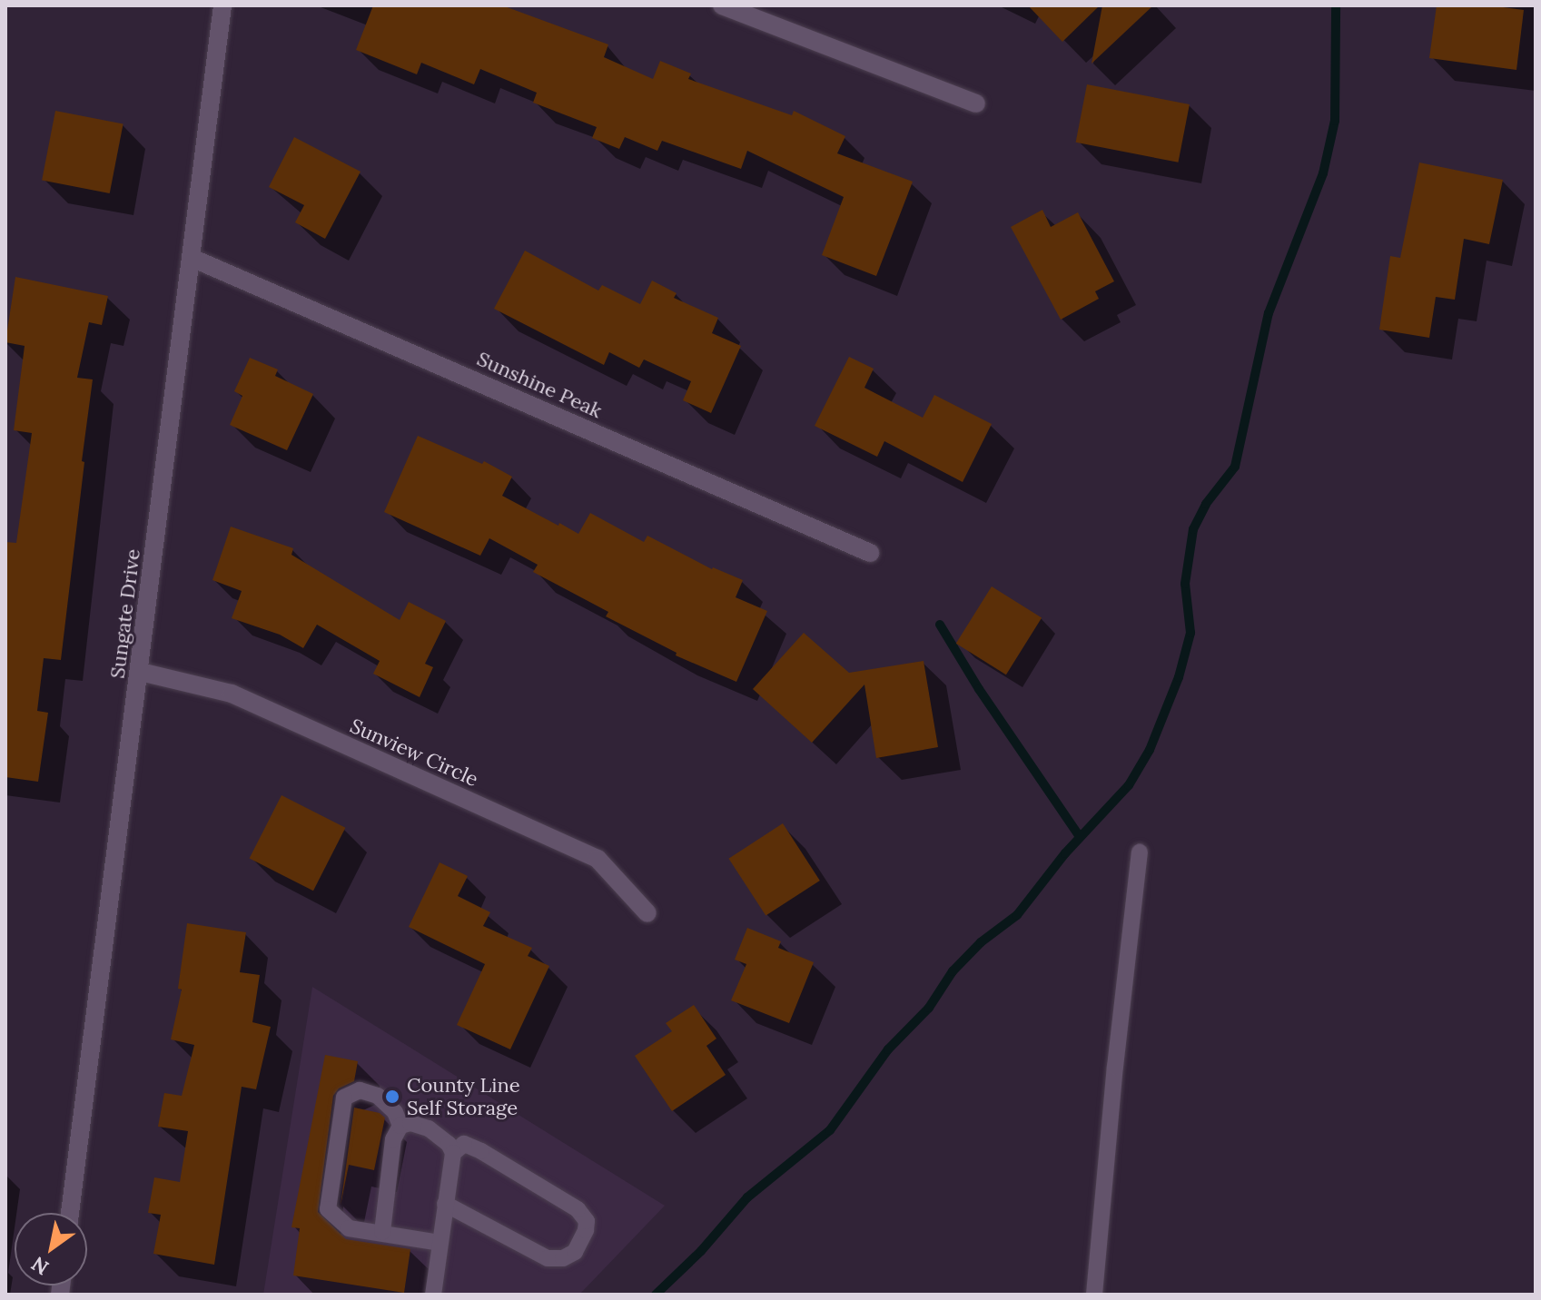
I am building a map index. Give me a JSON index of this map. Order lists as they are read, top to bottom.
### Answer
{
  "streets": {
    "street": ["Sunshine Peak", "Sungate Drive", "Sunview Circle"]
  },
  "crossings": [
    ["Sunshine Peak", "Sungate Drive"],
    ["Sungate Drive", "Sunview Circle"]
  ],
  "places": ["County Line Self Storage"],
  "north": "bottom left"
}
